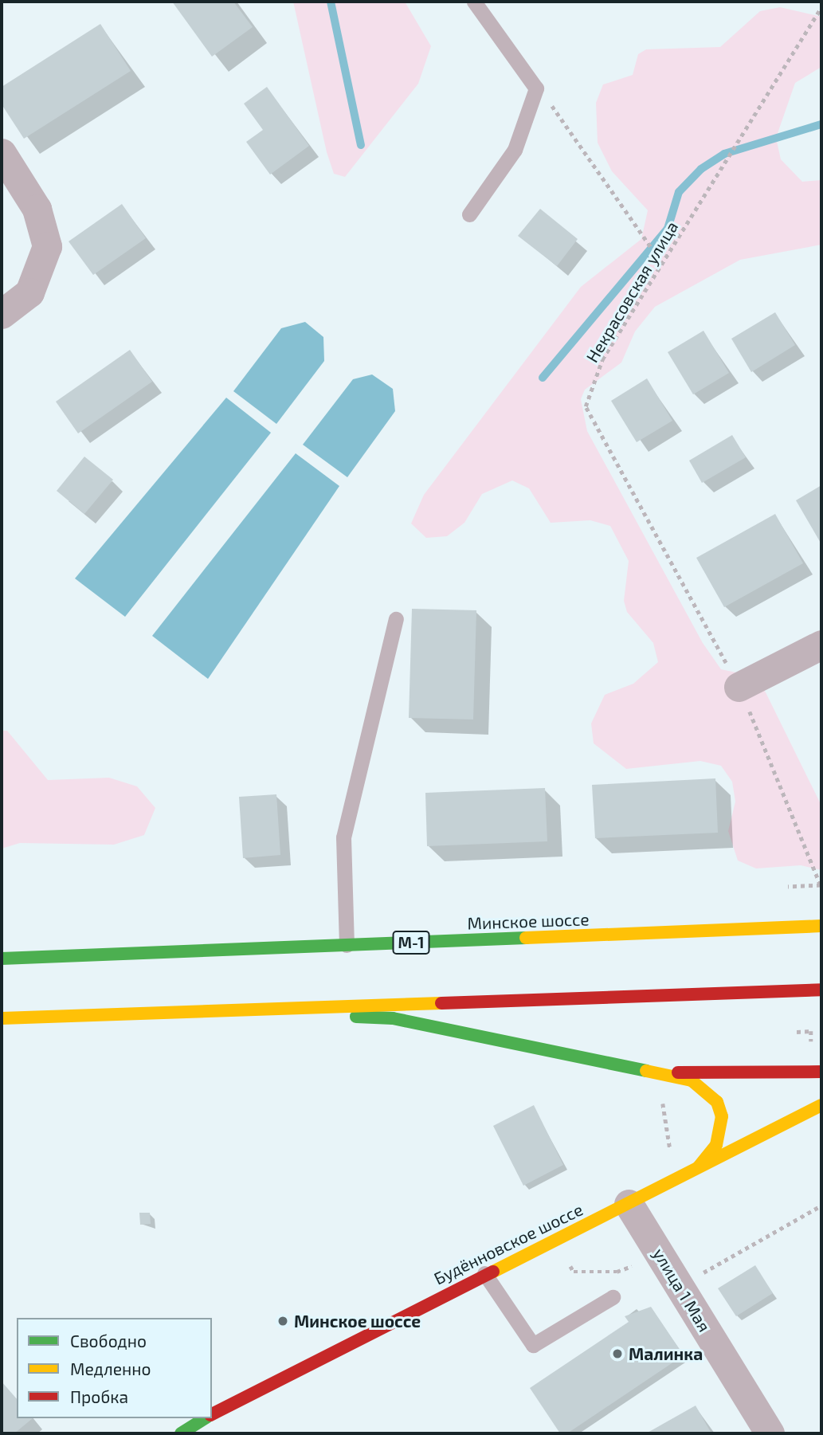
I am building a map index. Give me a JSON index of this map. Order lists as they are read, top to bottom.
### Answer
{
  "streets": {
    "main road": ["Минское шоссе", "М-1", "Будённовское шоссе"],
    "street": ["улица 1 Мая"],
    "path": ["Некрасовская улица"]
  },
  "crossings": [
    ["Будённовское шоссе", "улица 1 Мая"]
  ],
  "places": ["Минское шоссе", "Малинка"],
  "legend": ["Свободно", "Медленно", "Пробка"]
}
